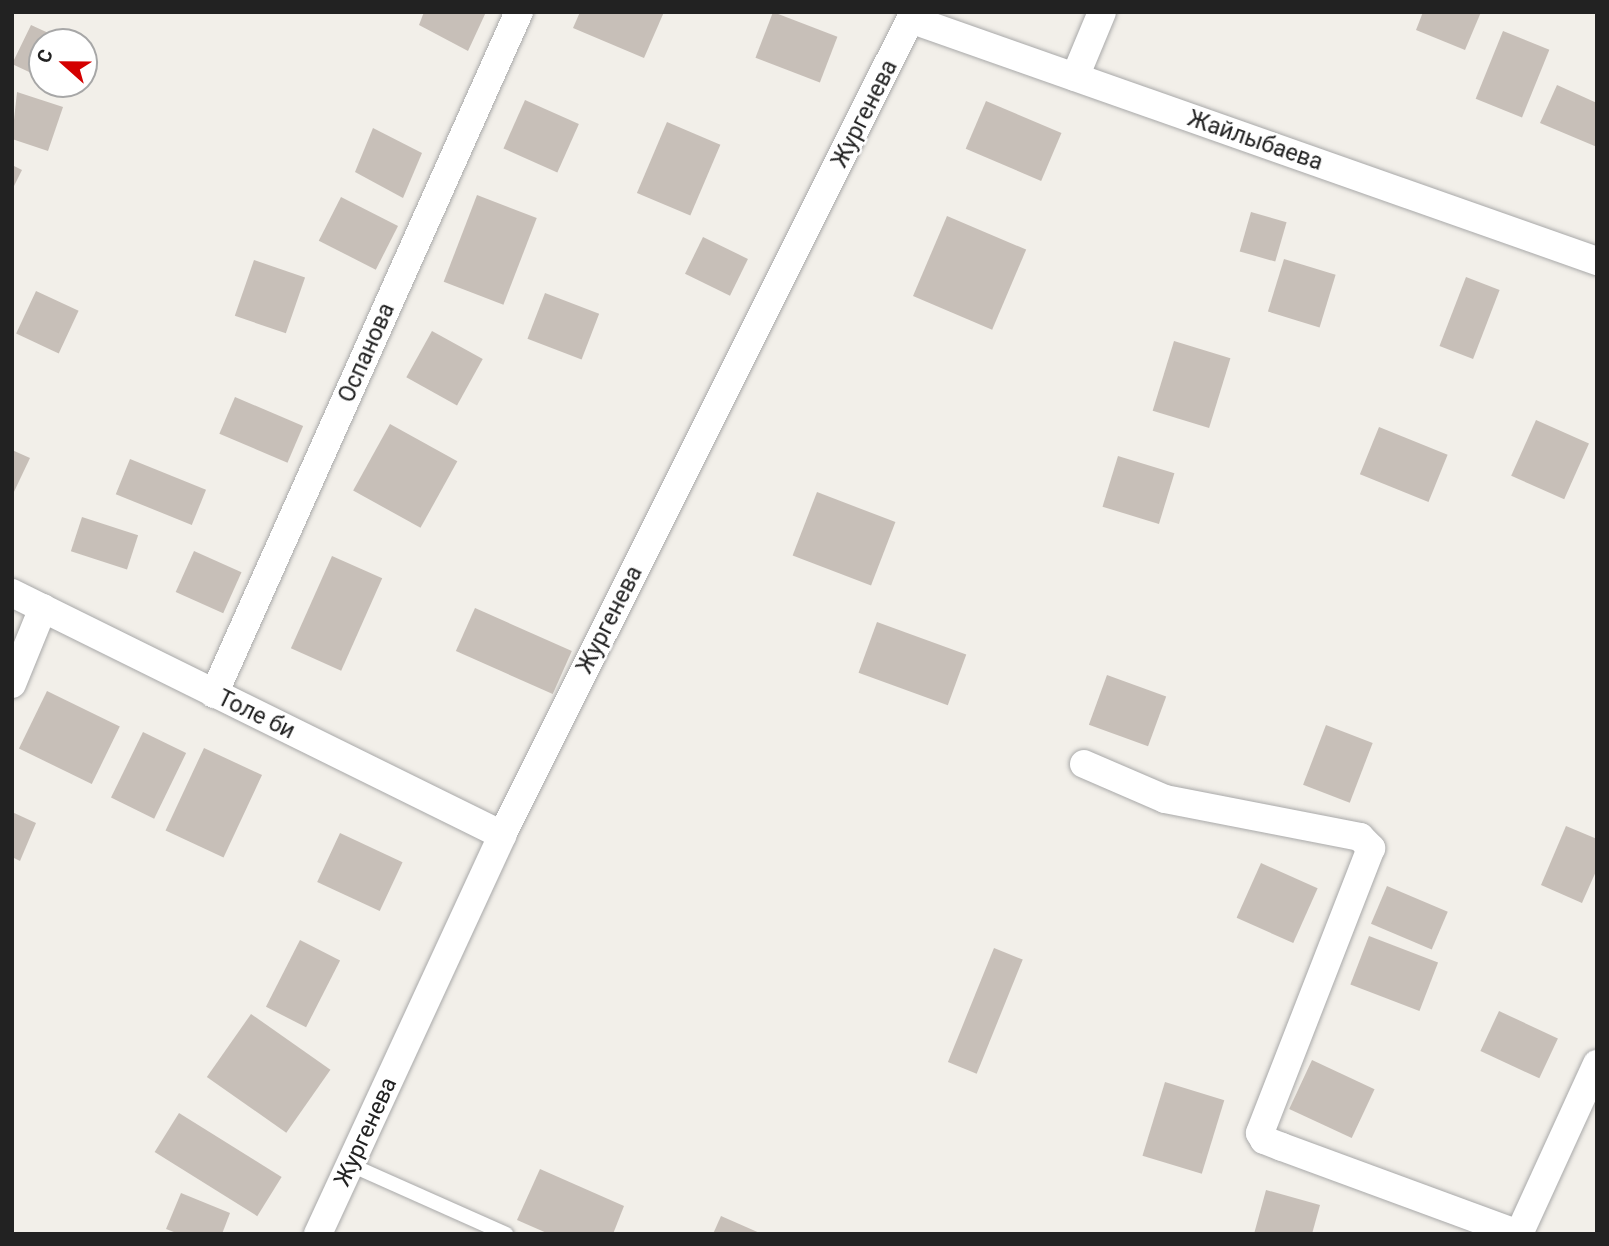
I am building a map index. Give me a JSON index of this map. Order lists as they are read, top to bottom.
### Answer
{
  "streets": {
    "street": [
      "Жургенева",
      "Жайлыбаева",
      "Оспанова",
      "Толе би"
    ]
  },
  "crossings": [
    ["Жургенева", "Жайлыбаева"],
    ["Жургенева", "Толе би"],
    ["Оспанова", "Толе би"]
  ],
  "north": "left"
}
